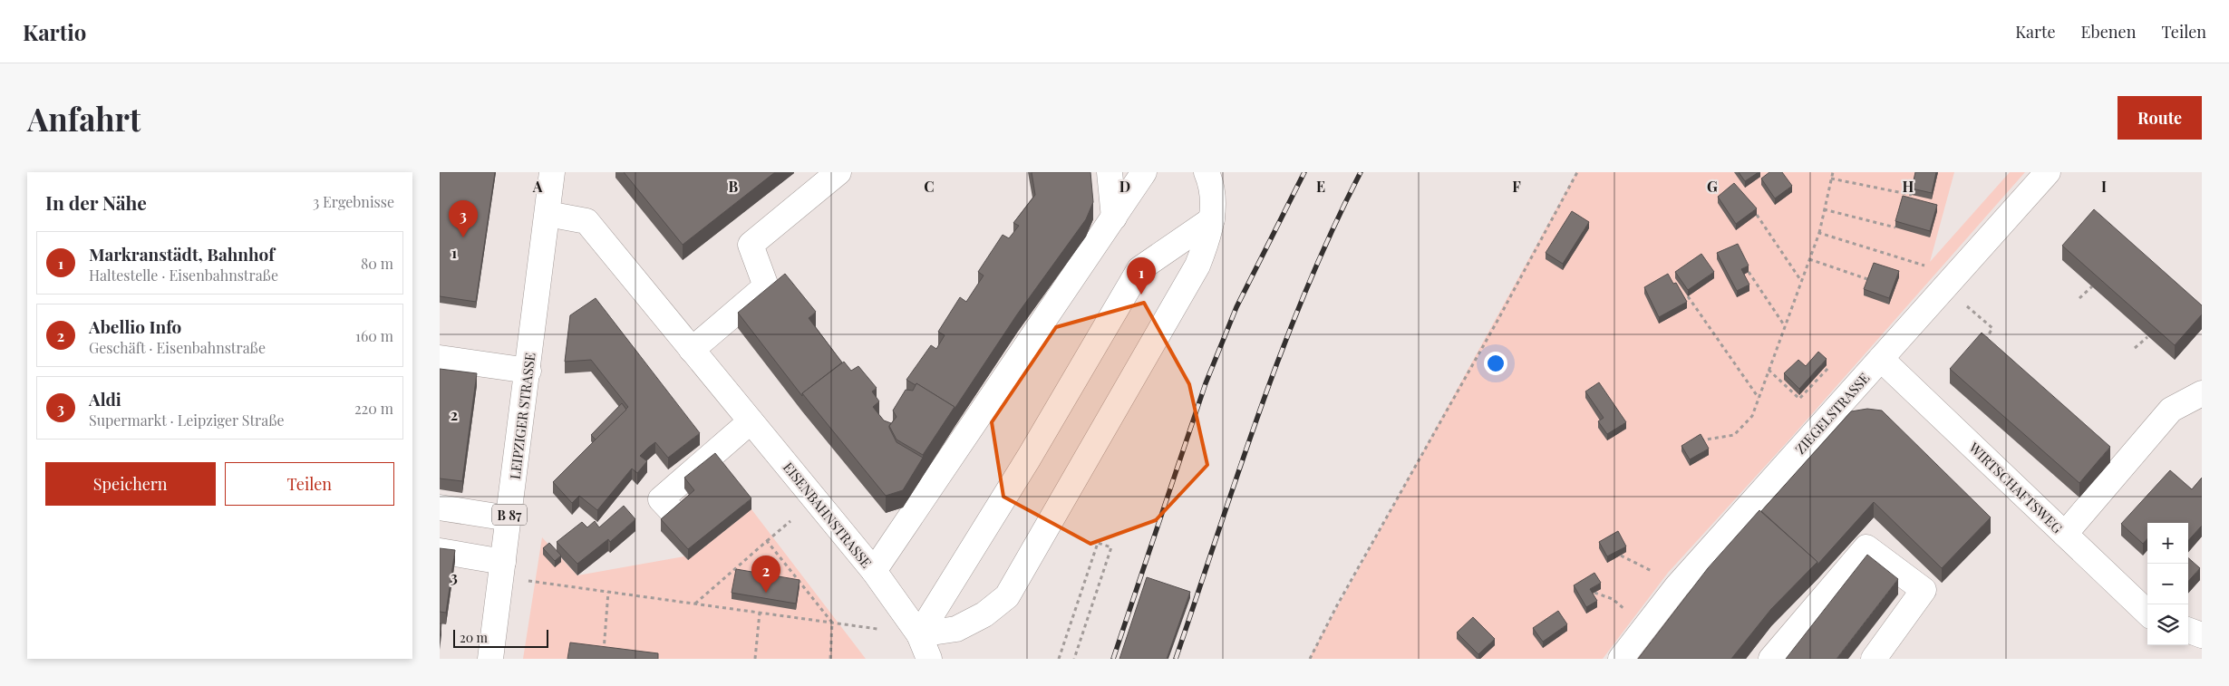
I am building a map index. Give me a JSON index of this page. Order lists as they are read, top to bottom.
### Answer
{
  "streets": {
    "street": [
      "ZIEGELSTRASSE",
      "LEIPZIGER STRASSE",
      "WIRTSCHAFTSWEG",
      "B 87",
      "EISENBAHNSTRASSE"
    ]
  },
  "crossings": [
    ["ZIEGELSTRASSE", "WIRTSCHAFTSWEG"],
    ["LEIPZIGER STRASSE", "EISENBAHNSTRASSE"]
  ],
  "scale_bar": "20 m",
  "page": {
    "header": "Kartio",
    "nav": ["Karte", "Ebenen", "Teilen"],
    "buttons": [
      "Route",
      ["Speichern", "Teilen"]
    ],
    "title": "Anfahrt",
    "heading": ["In der Nähe", "3 Ergebnisse"],
    "pins": ["3", "1", "2"],
    "list": [
      {
        "mark": "1",
        "name": "Markranstädt, Bahnhof",
        "note": "Haltestelle · Eisenbahnstraße",
        "value": "80 m"
      },
      {
        "mark": "2",
        "name": "Abellio Info",
        "note": "Geschäft · Eisenbahnstraße",
        "value": "160 m"
      },
      {
        "mark": "3",
        "name": "Aldi",
        "note": "Supermarkt · Leipziger Straße",
        "value": "220 m"
      }
    ],
    "map_buttons": ["+", "−"],
    "scale": "20 m"
  },
  "grid": {
    "columns": [
      "A",
      "B",
      "C",
      "D",
      "E",
      "F",
      "G",
      "H",
      "I"
    ],
    "rows": ["1", "2", "3"]
  }
}
